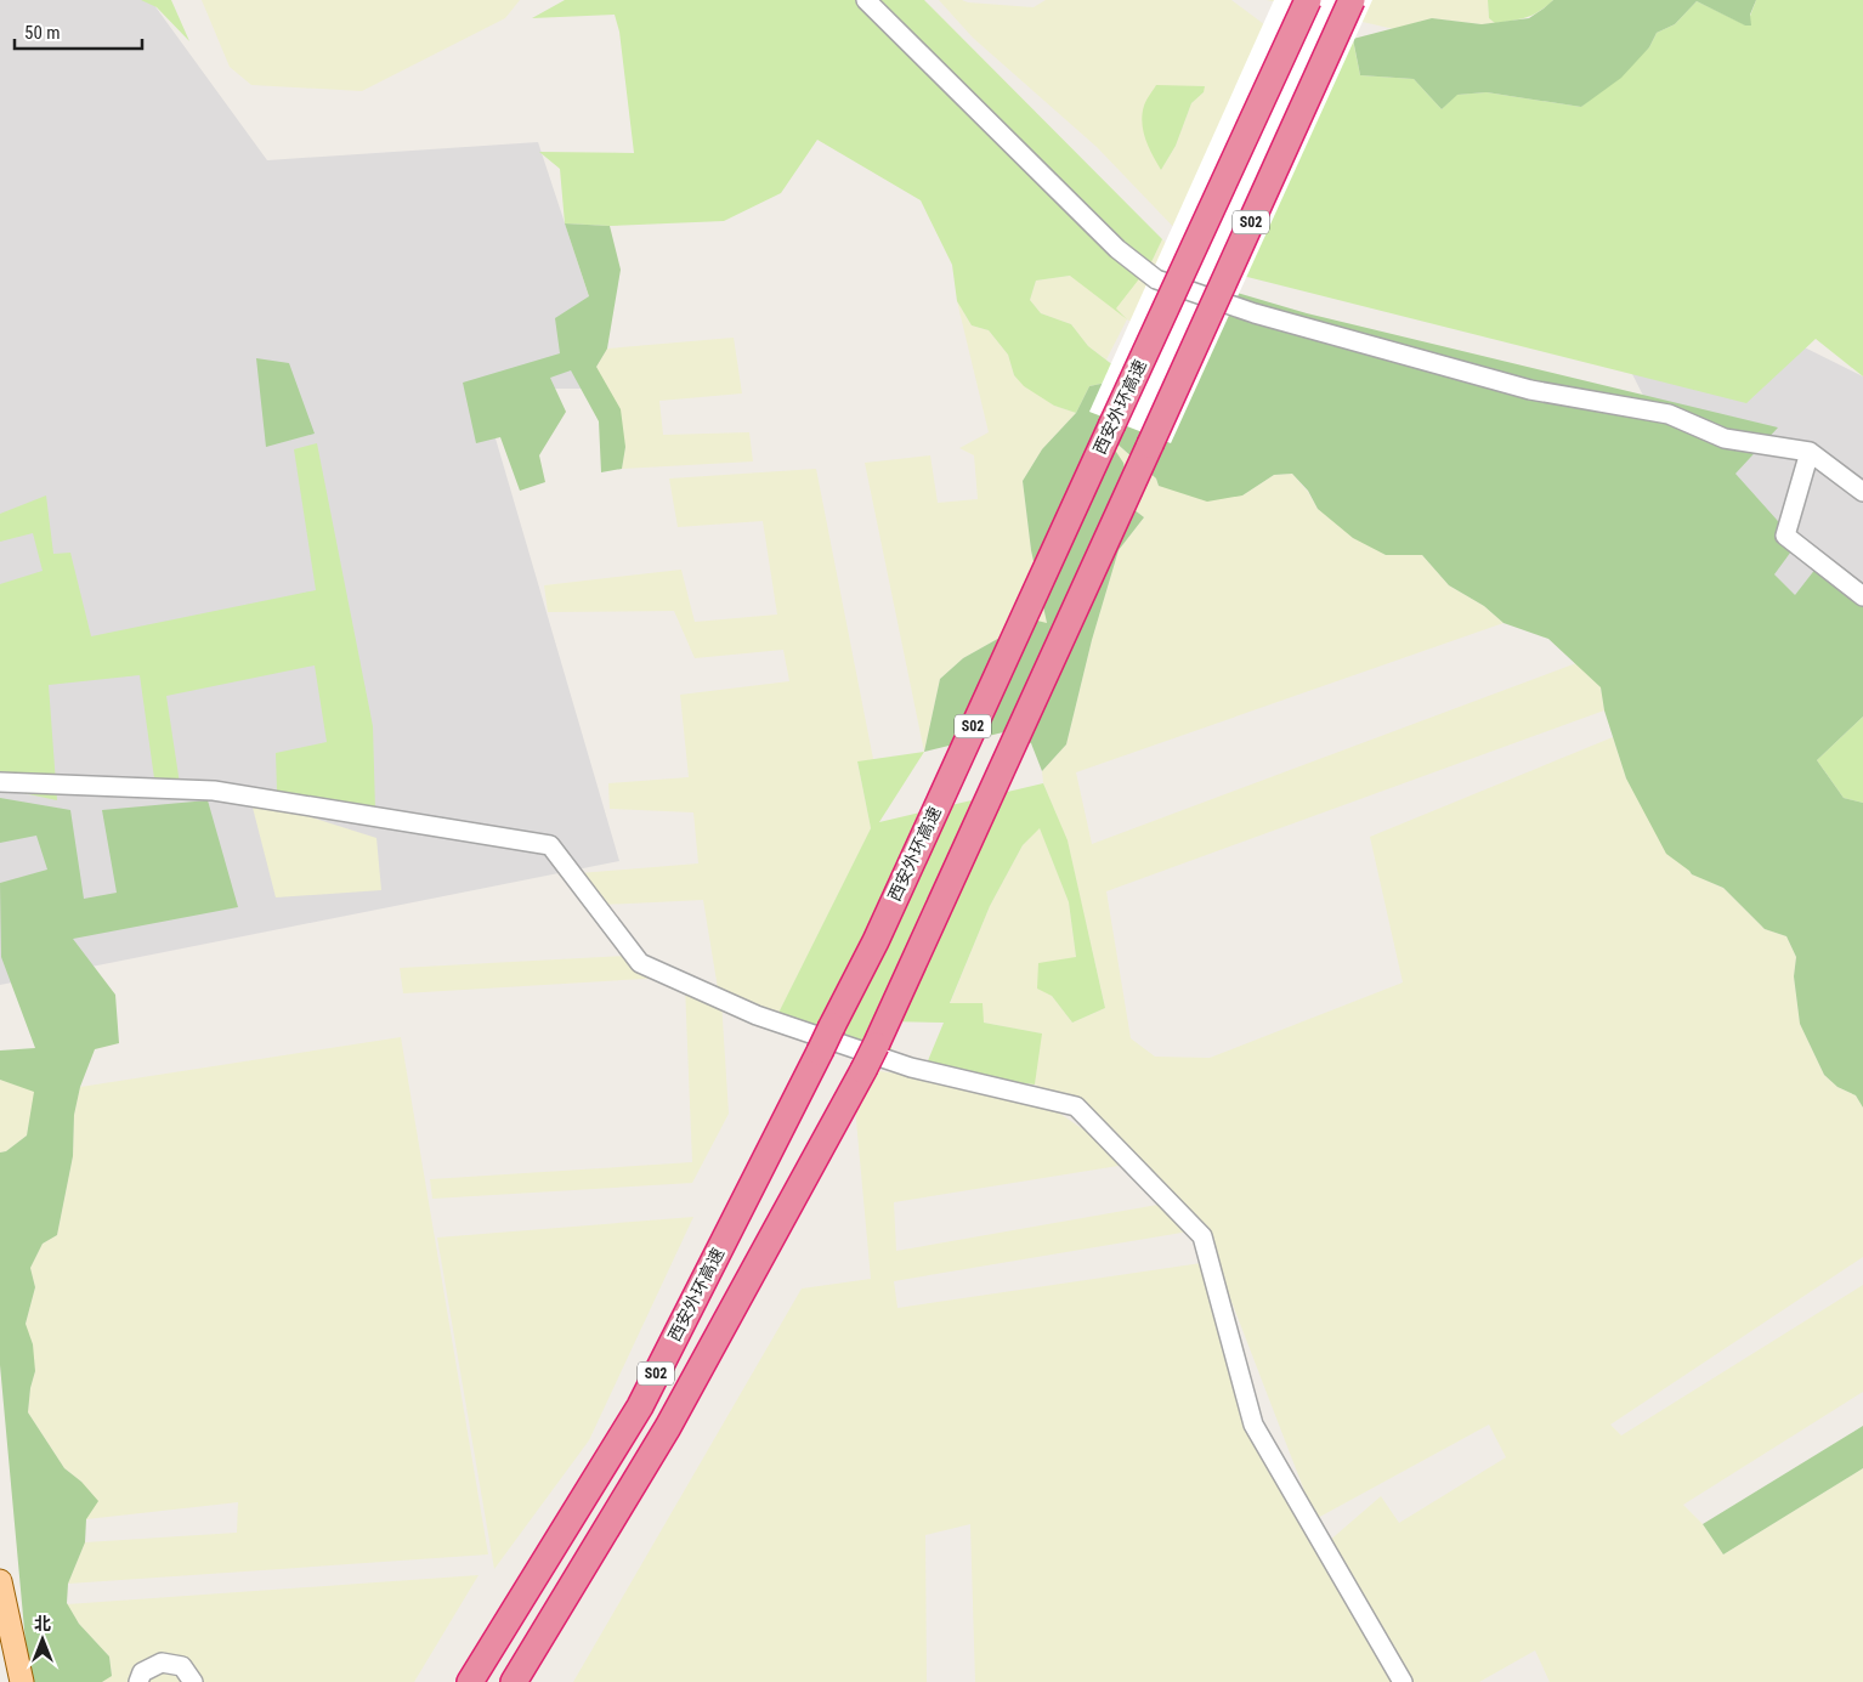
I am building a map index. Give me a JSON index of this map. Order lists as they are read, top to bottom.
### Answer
{
  "streets": {
    "highway": ["S02", "西安外环高速"]
  },
  "scale_bar": "50 m",
  "north": "top"
}
